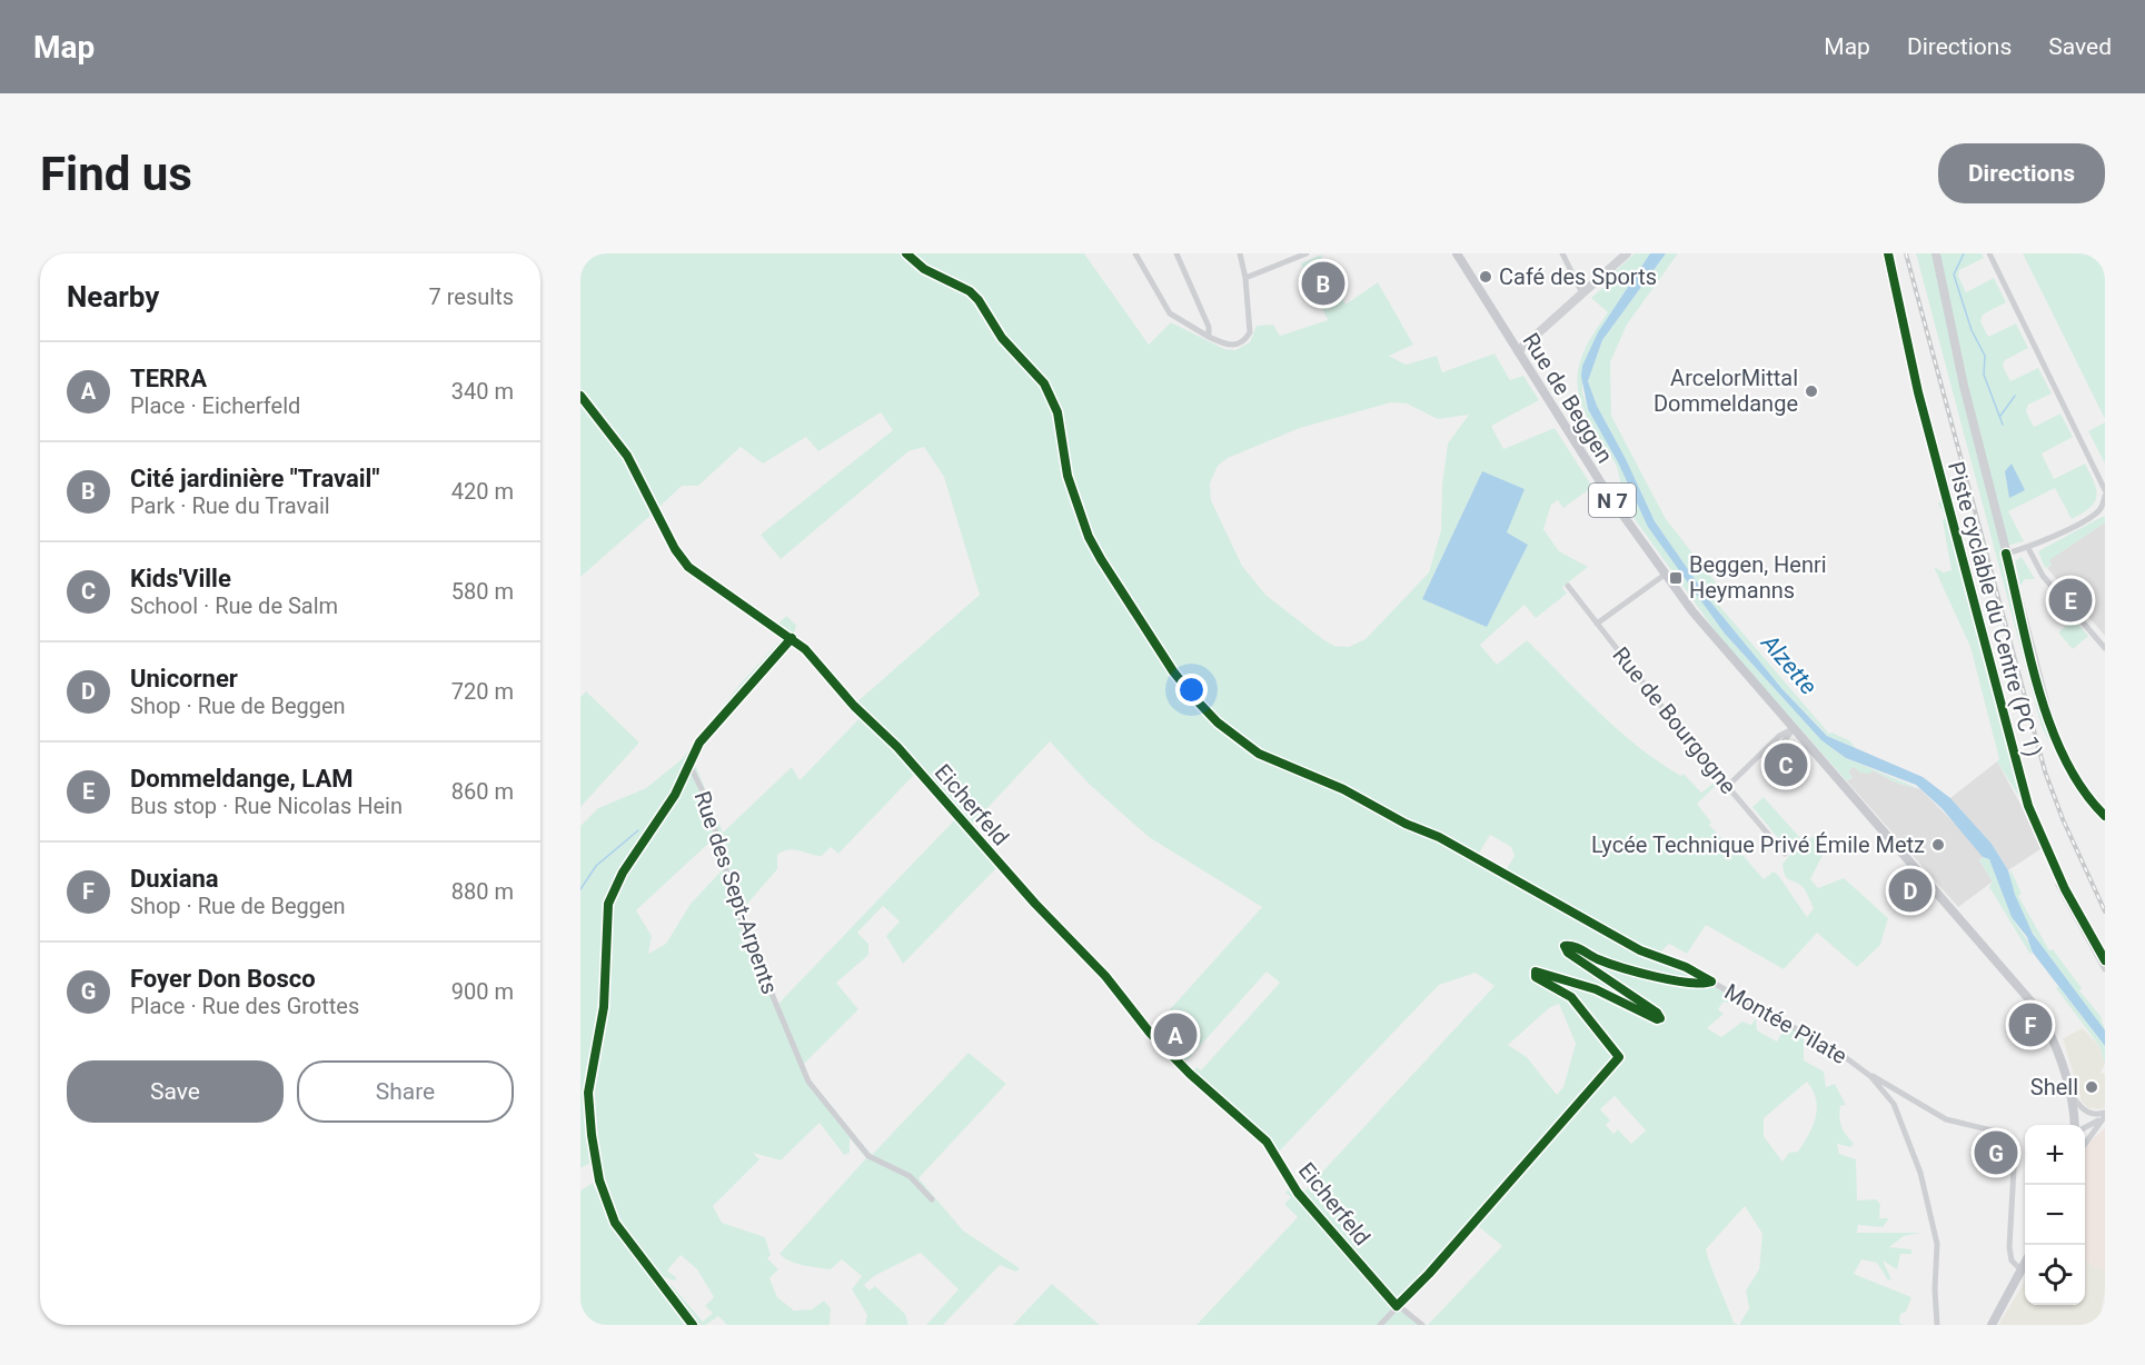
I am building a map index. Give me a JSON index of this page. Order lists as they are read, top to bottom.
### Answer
{
  "streets": {
    "main road": ["Rue de Beggen", "N 7"],
    "street": [
      "Rue de Bourgogne",
      "Eicherfeld",
      "Rue des Sept-Arpents",
      "Montée Pilate"
    ],
    "cycle path": ["Piste cyclable du Centre (PC 1)"]
  },
  "crossings": [
    ["Eicherfeld", "Rue des Sept-Arpents"]
  ],
  "water": ["Alzette"],
  "places": {
    "other": [
      "Café des Sports",
      "ArcelorMittal Dommeldange",
      "Lycée Technique Privé Émile Metz",
      "Shell"
    ],
    "transit": ["Beggen, Henri Heymanns"]
  },
  "page": {
    "header": "Map",
    "nav": ["Map", "Directions", "Saved"],
    "buttons": [
      "Directions",
      ["Save", "Share"]
    ],
    "title": "Find us",
    "heading": ["Nearby", "7 results"],
    "pins": [
      "B",
      "E",
      "C",
      "D",
      "F",
      "A",
      "G"
    ],
    "list": [
      {
        "mark": "A",
        "name": "TERRA",
        "note": "Place · Eicherfeld",
        "value": "340 m"
      },
      {
        "mark": "B",
        "name": "Cité jardinière \"Travail\"",
        "note": "Park · Rue du Travail",
        "value": "420 m"
      },
      {
        "mark": "C",
        "name": "Kids'Ville",
        "note": "School · Rue de Salm",
        "value": "580 m"
      },
      {
        "mark": "D",
        "name": "Unicorner",
        "note": "Shop · Rue de Beggen",
        "value": "720 m"
      },
      {
        "mark": "E",
        "name": "Dommeldange, LAM",
        "note": "Bus stop · Rue Nicolas Hein",
        "value": "860 m"
      },
      {
        "mark": "F",
        "name": "Duxiana",
        "note": "Shop · Rue de Beggen",
        "value": "880 m"
      },
      {
        "mark": "G",
        "name": "Foyer Don Bosco",
        "note": "Place · Rue des Grottes",
        "value": "900 m"
      }
    ],
    "map_buttons": ["+", "−"]
  }
}
